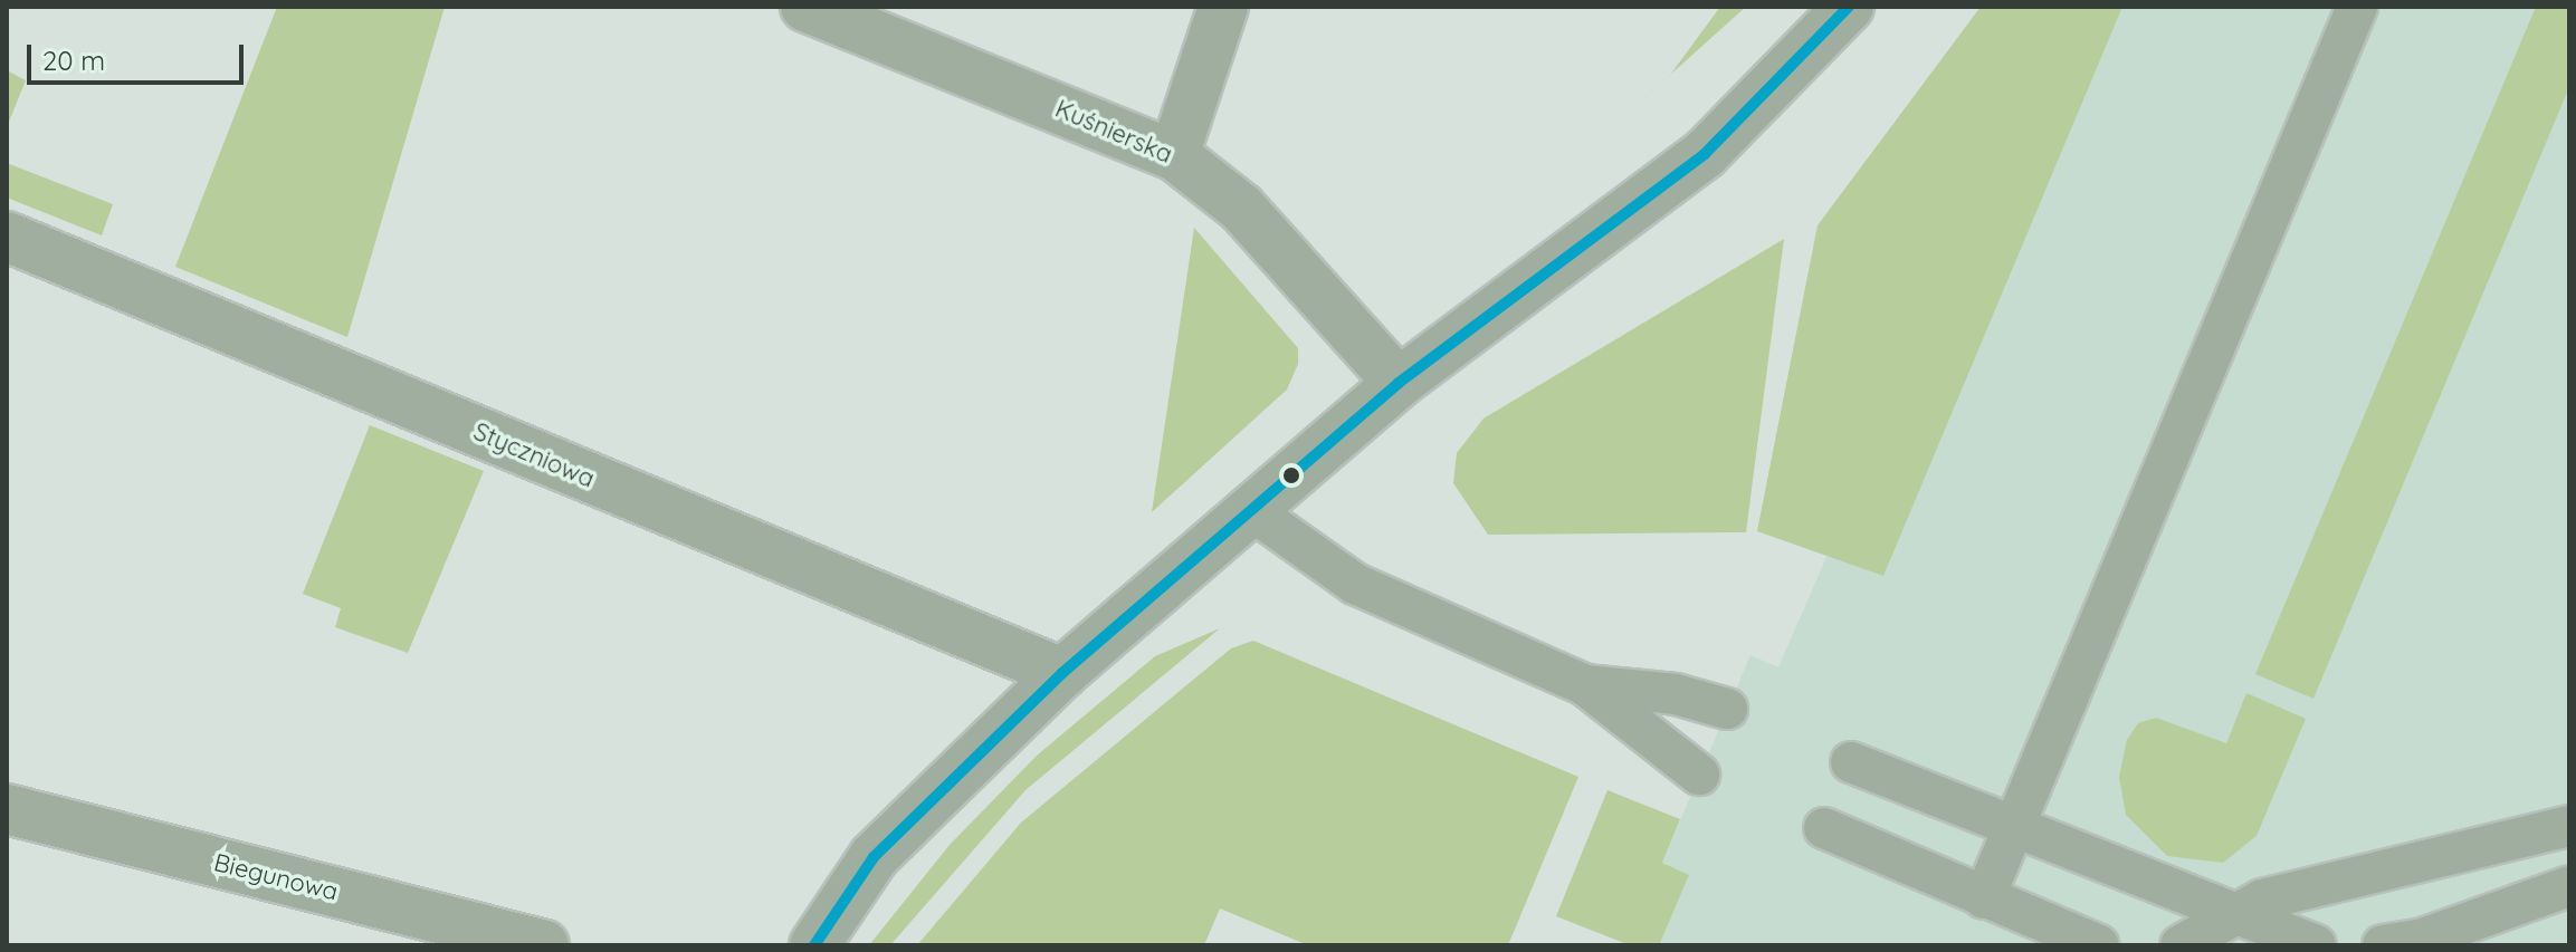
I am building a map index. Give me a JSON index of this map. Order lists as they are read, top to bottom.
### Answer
{
  "streets": {
    "street": ["Kuśnierska", "Styczniowa", "Biegunowa"]
  },
  "scale_bar": "20 m"
}
